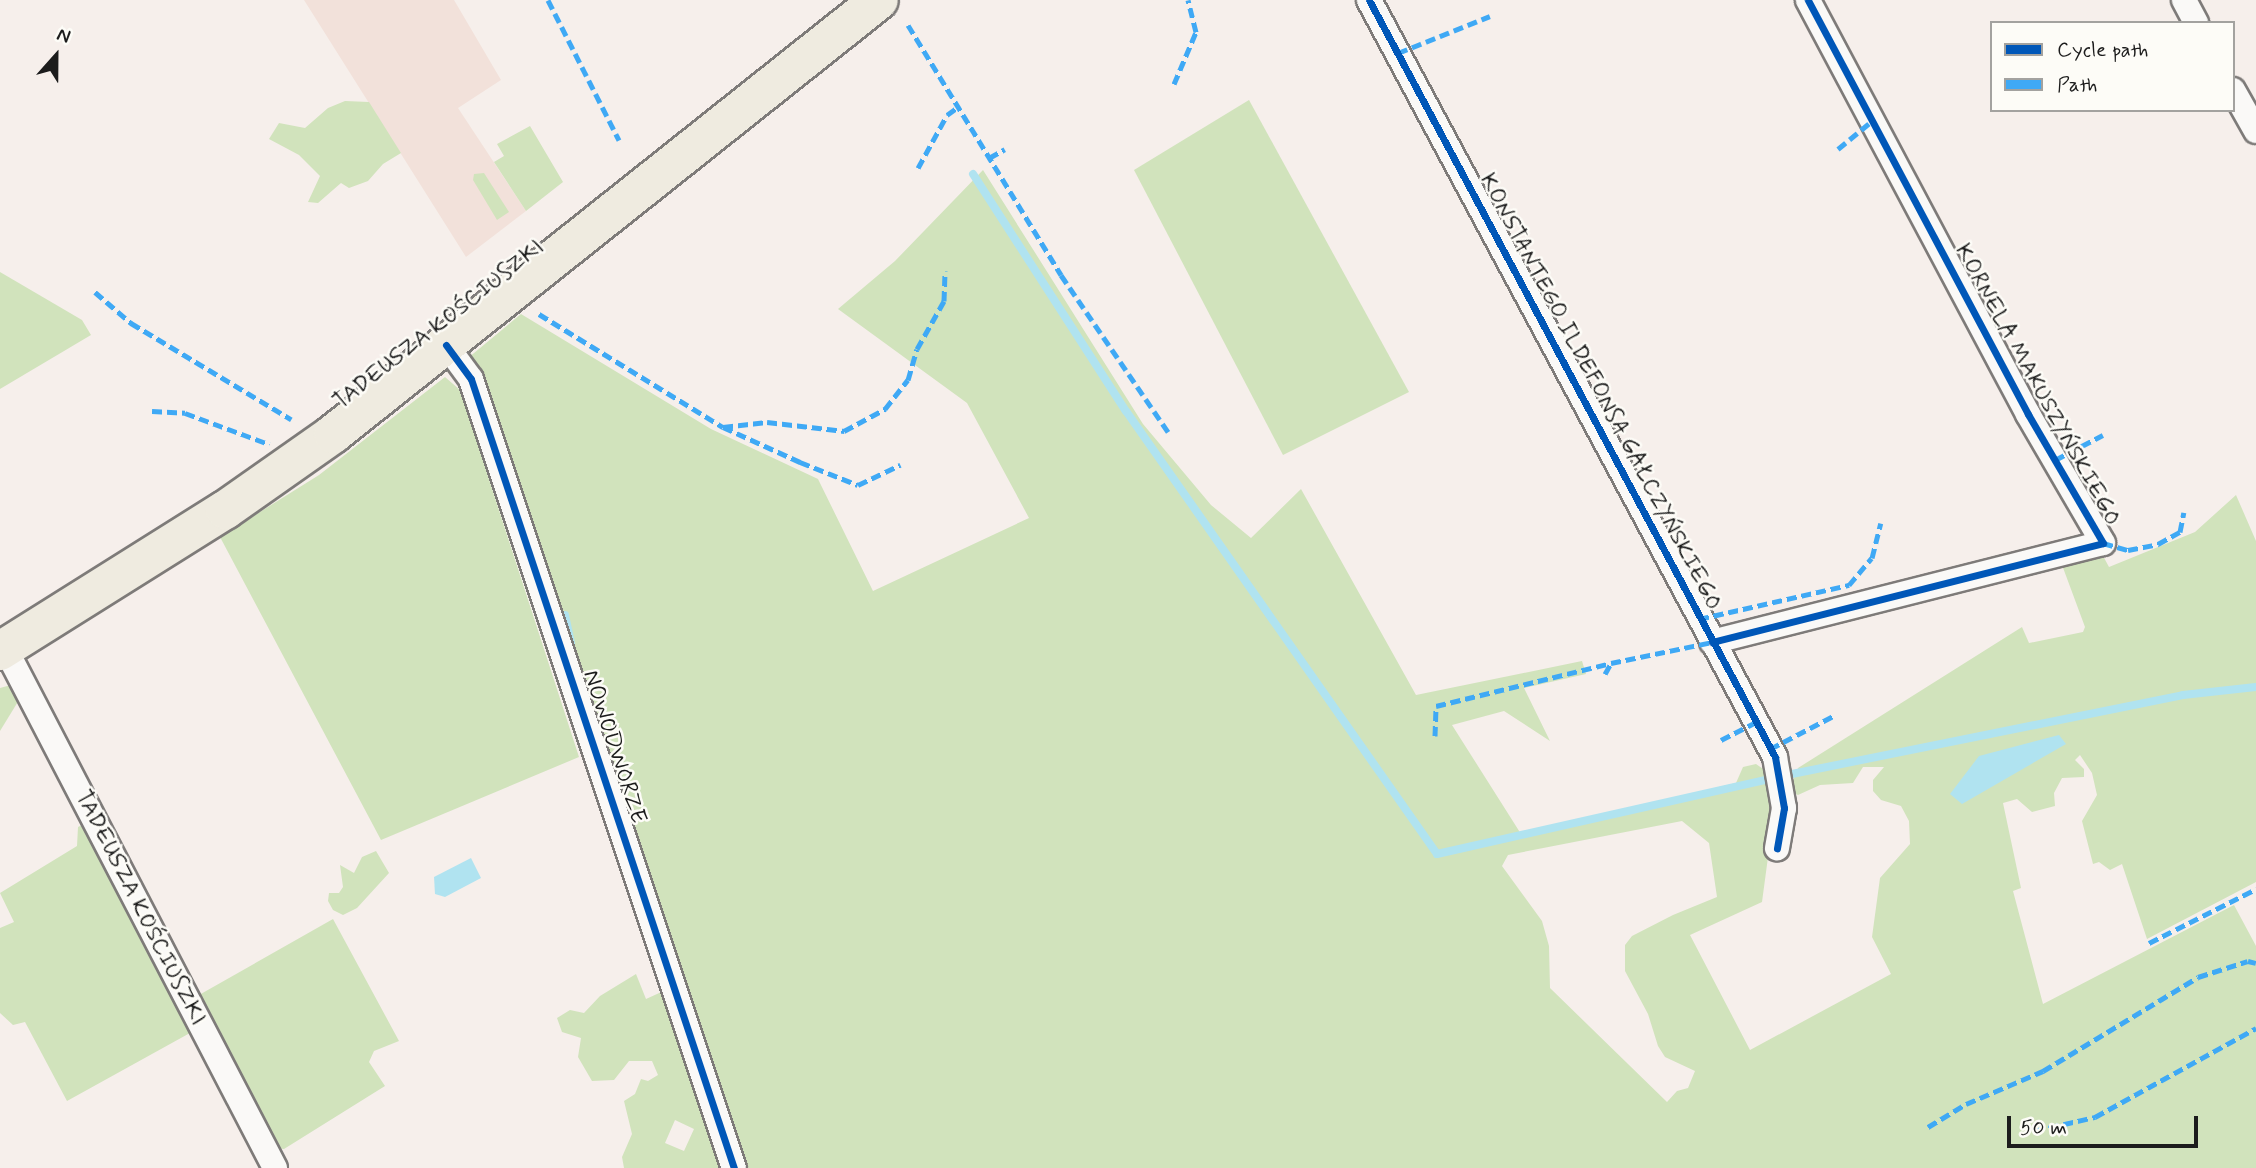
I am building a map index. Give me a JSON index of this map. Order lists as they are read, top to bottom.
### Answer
{
  "streets": {
    "main road": ["TADEUSZA KOŚCIUSZKI"],
    "street": ["KORNELA MAKUSZYŃSKIEGO", "KONSTANTEGO ILDEFONSA GAŁCZYŃSKIEGO", "NOWODWORZE"]
  },
  "crossings": [
    ["TADEUSZA KOŚCIUSZKI", "NOWODWORZE"],
    ["KORNELA MAKUSZYŃSKIEGO", "KONSTANTEGO ILDEFONSA GAŁCZYŃSKIEGO"]
  ],
  "legend": ["Cycle path", "Path"],
  "scale_bar": "50 m",
  "north": "top"
}
